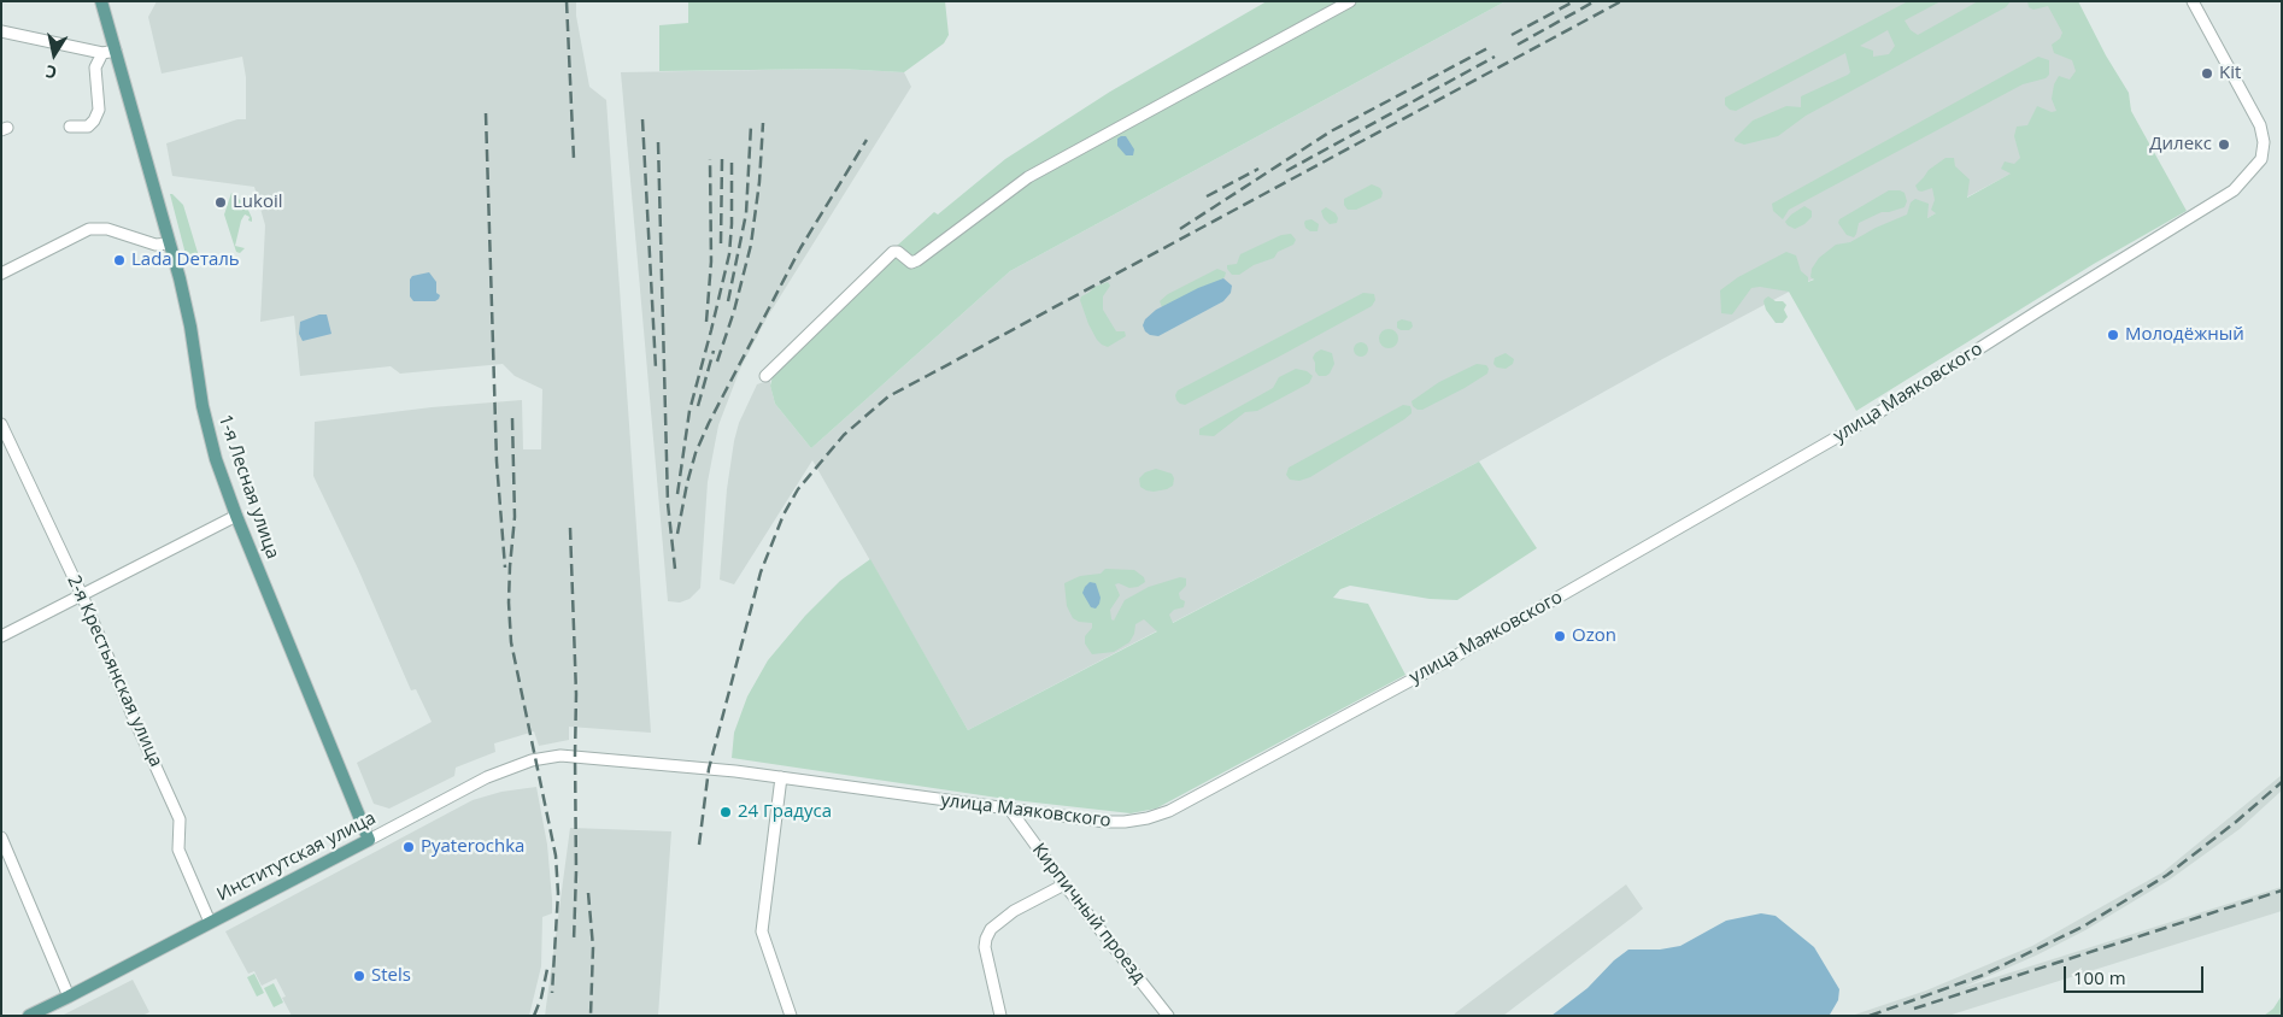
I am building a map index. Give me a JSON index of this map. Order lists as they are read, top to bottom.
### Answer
{
  "streets": {
    "main road": ["1-я Лесная улица", "Институтская улица"],
    "street": ["улица Маяковского", "2-я Крестьянская улица", "Кирпичный проезд"]
  },
  "crossings": [
    ["улица Маяковского", "Институтская улица"],
    ["улица Маяковского", "Кирпичный проезд"],
    ["1-я Лесная улица", "Институтская улица"],
    ["2-я Крестьянская улица", "Институтская улица"]
  ],
  "places": [
    "Kit",
    "Дилекс",
    "Lukoil",
    "Lada Dеталь",
    "Молодёжный",
    "Ozon",
    "24 Градуса",
    "Pyaterochka",
    "Stels"
  ],
  "scale_bar": "100 m",
  "north": "bottom"
}
